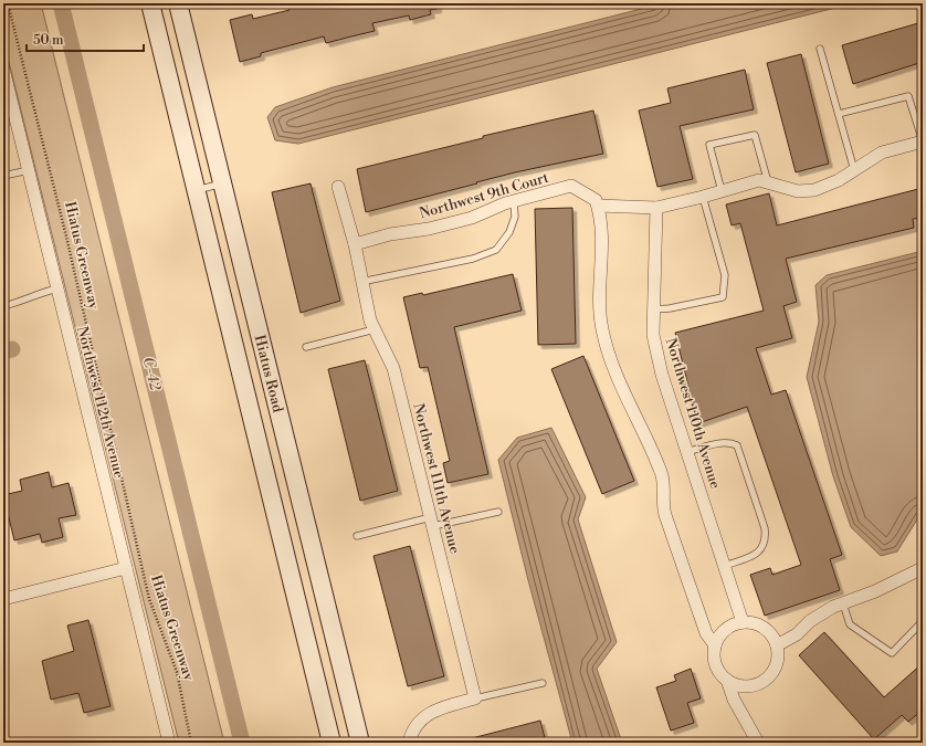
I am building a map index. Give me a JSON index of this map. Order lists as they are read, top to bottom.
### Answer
{
  "streets": {
    "main road": ["Hiatus Road"],
    "street": [
      "Northwest 9th Court",
      "Northwest 112th Avenue",
      "Northwest 110th Avenue",
      "Northwest 111th Avenue"
    ],
    "path": ["Hiatus Greenway"]
  },
  "crossings": [
    ["Northwest 9th Court", "Northwest 111th Avenue"]
  ],
  "water": ["C-42"],
  "scale_bar": "50 m"
}
